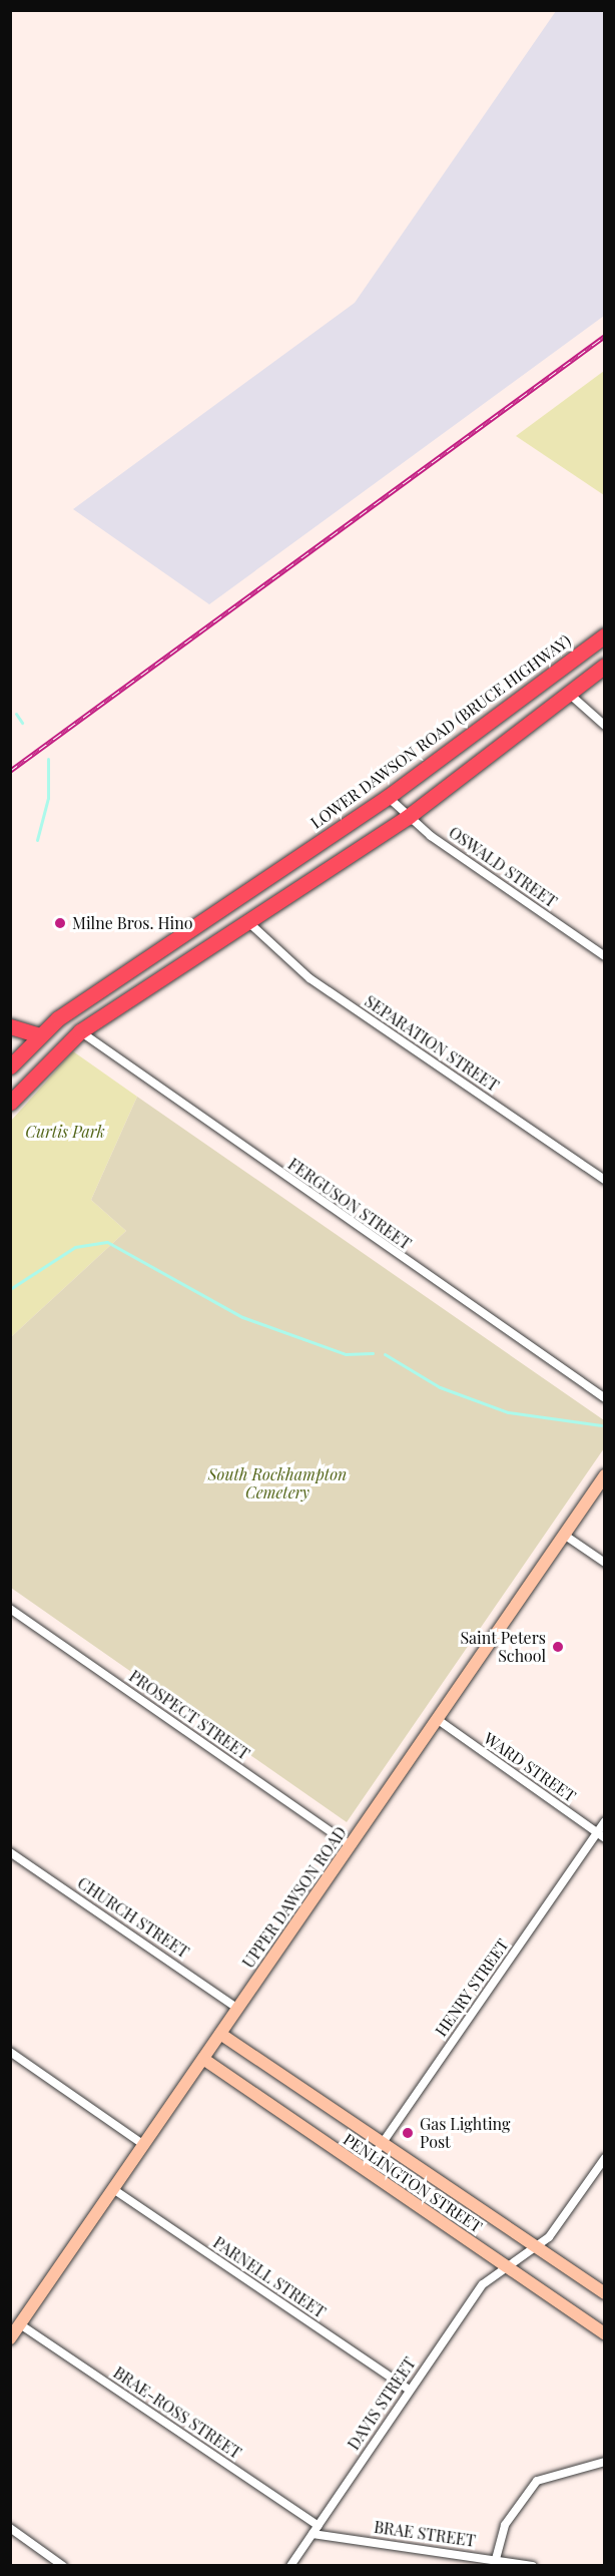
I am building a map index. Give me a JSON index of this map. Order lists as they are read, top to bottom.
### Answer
{
  "streets": {
    "highway": ["LOWER DAWSON ROAD (BRUCE HIGHWAY)"],
    "street": [
      "OSWALD STREET",
      "SEPARATION STREET",
      "FERGUSON STREET",
      "PROSPECT STREET",
      "WARD STREET",
      "UPPER DAWSON ROAD",
      "CHURCH STREET",
      "HENRY STREET",
      "PENLINGTON STREET",
      "PARNELL STREET",
      "DAVIS STREET",
      "BRAE-ROSS STREET",
      "BRAE STREET"
    ]
  },
  "crossings": [
    ["LOWER DAWSON ROAD (BRUCE HIGHWAY)", "OSWALD STREET"],
    ["PROSPECT STREET", "UPPER DAWSON ROAD"],
    ["WARD STREET", "UPPER DAWSON ROAD"],
    ["WARD STREET", "HENRY STREET"],
    ["UPPER DAWSON ROAD", "CHURCH STREET"],
    ["UPPER DAWSON ROAD", "PENLINGTON STREET"],
    ["UPPER DAWSON ROAD", "PARNELL STREET"],
    ["UPPER DAWSON ROAD", "BRAE-ROSS STREET"],
    ["HENRY STREET", "PENLINGTON STREET"],
    ["PENLINGTON STREET", "DAVIS STREET"],
    ["PARNELL STREET", "DAVIS STREET"],
    ["DAVIS STREET", "BRAE-ROSS STREET"],
    ["DAVIS STREET", "BRAE STREET"]
  ],
  "parks": ["Curtis Park", "South Rockhampton Cemetery"],
  "places": ["Milne Bros. Hino", "Saint Peters School", "Gas Lighting Post"]
}
